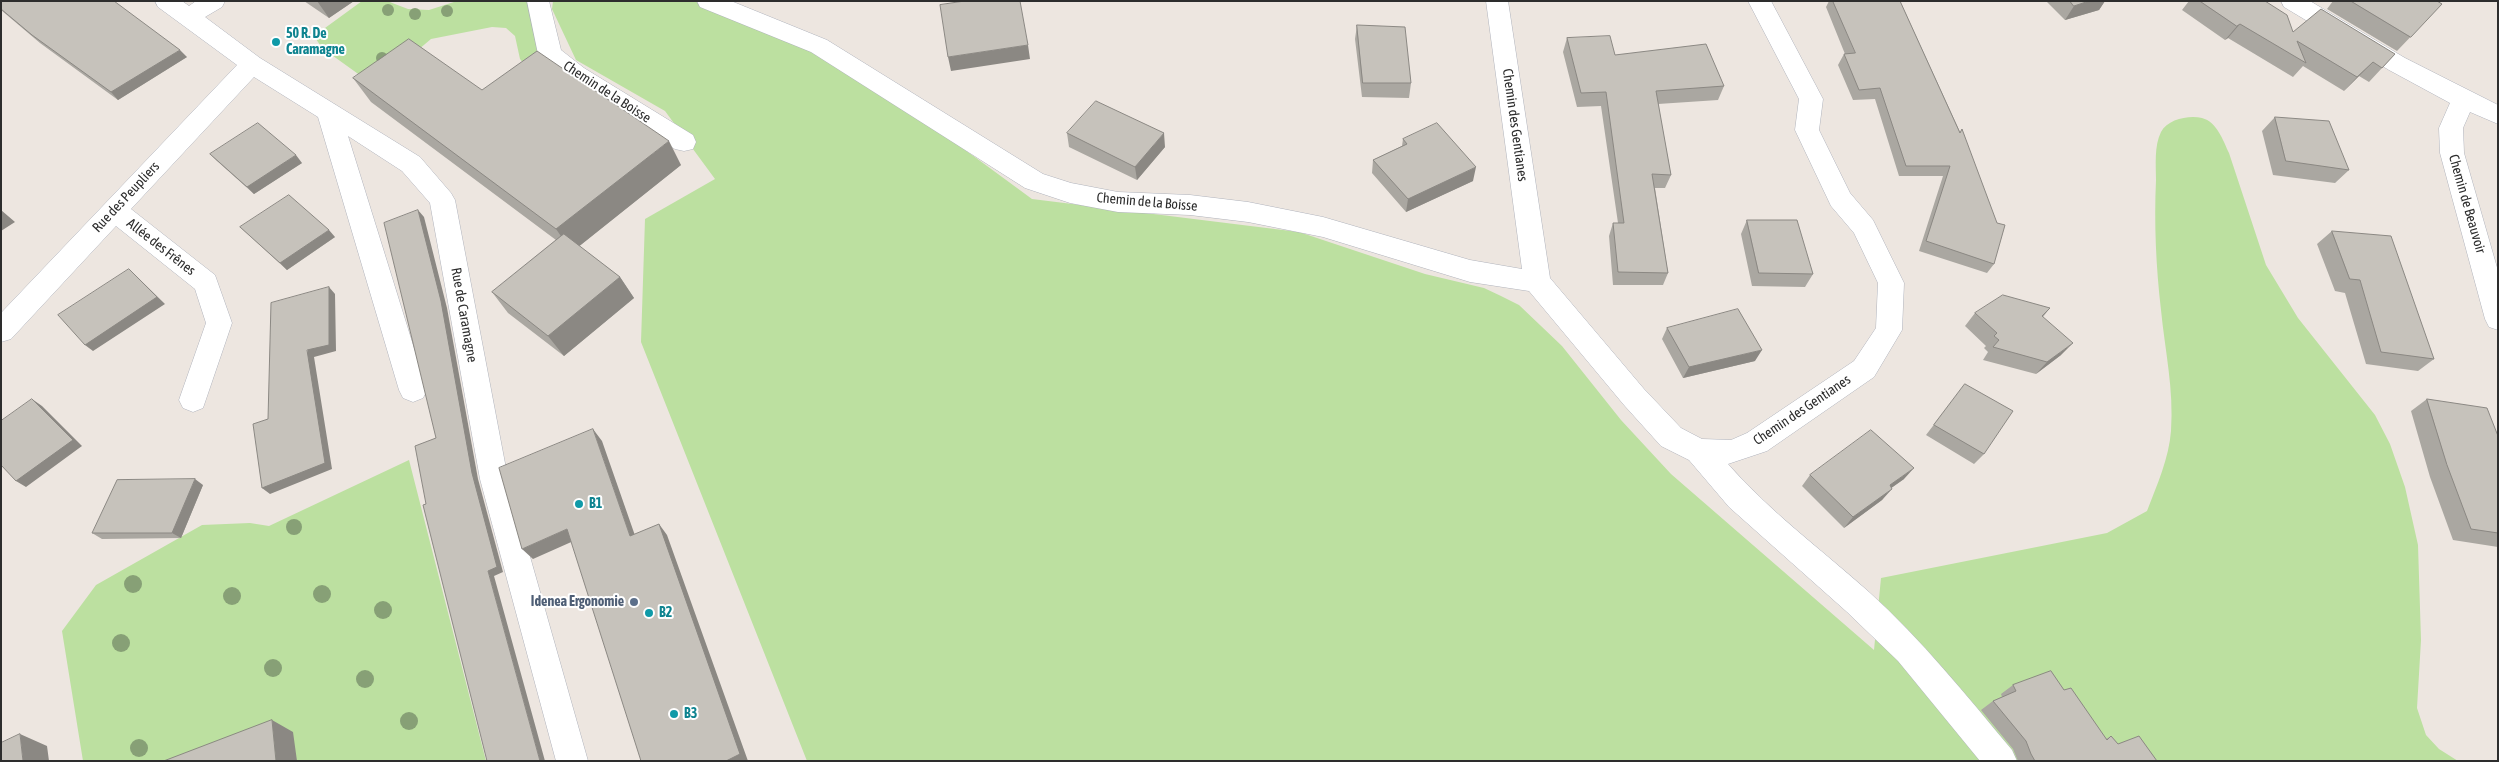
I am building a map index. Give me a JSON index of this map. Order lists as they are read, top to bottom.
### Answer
{
  "streets": {
    "street": [
      "Chemin de la Boisse",
      "Chemin des Gentianes",
      "Rue des Peupliers",
      "Chemin de Beauvoir",
      "Allée des Frênes",
      "Rue de Caramagne"
    ]
  },
  "crossings": [
    ["Chemin de la Boisse", "Chemin des Gentianes"],
    ["Rue des Peupliers", "Allée des Frênes"],
    ["Rue des Peupliers", "Rue de Caramagne"]
  ],
  "places": [
    "50 R. De Caramagne",
    "B1",
    "Idenea Ergonomie",
    "B2",
    "B3"
  ]
}
